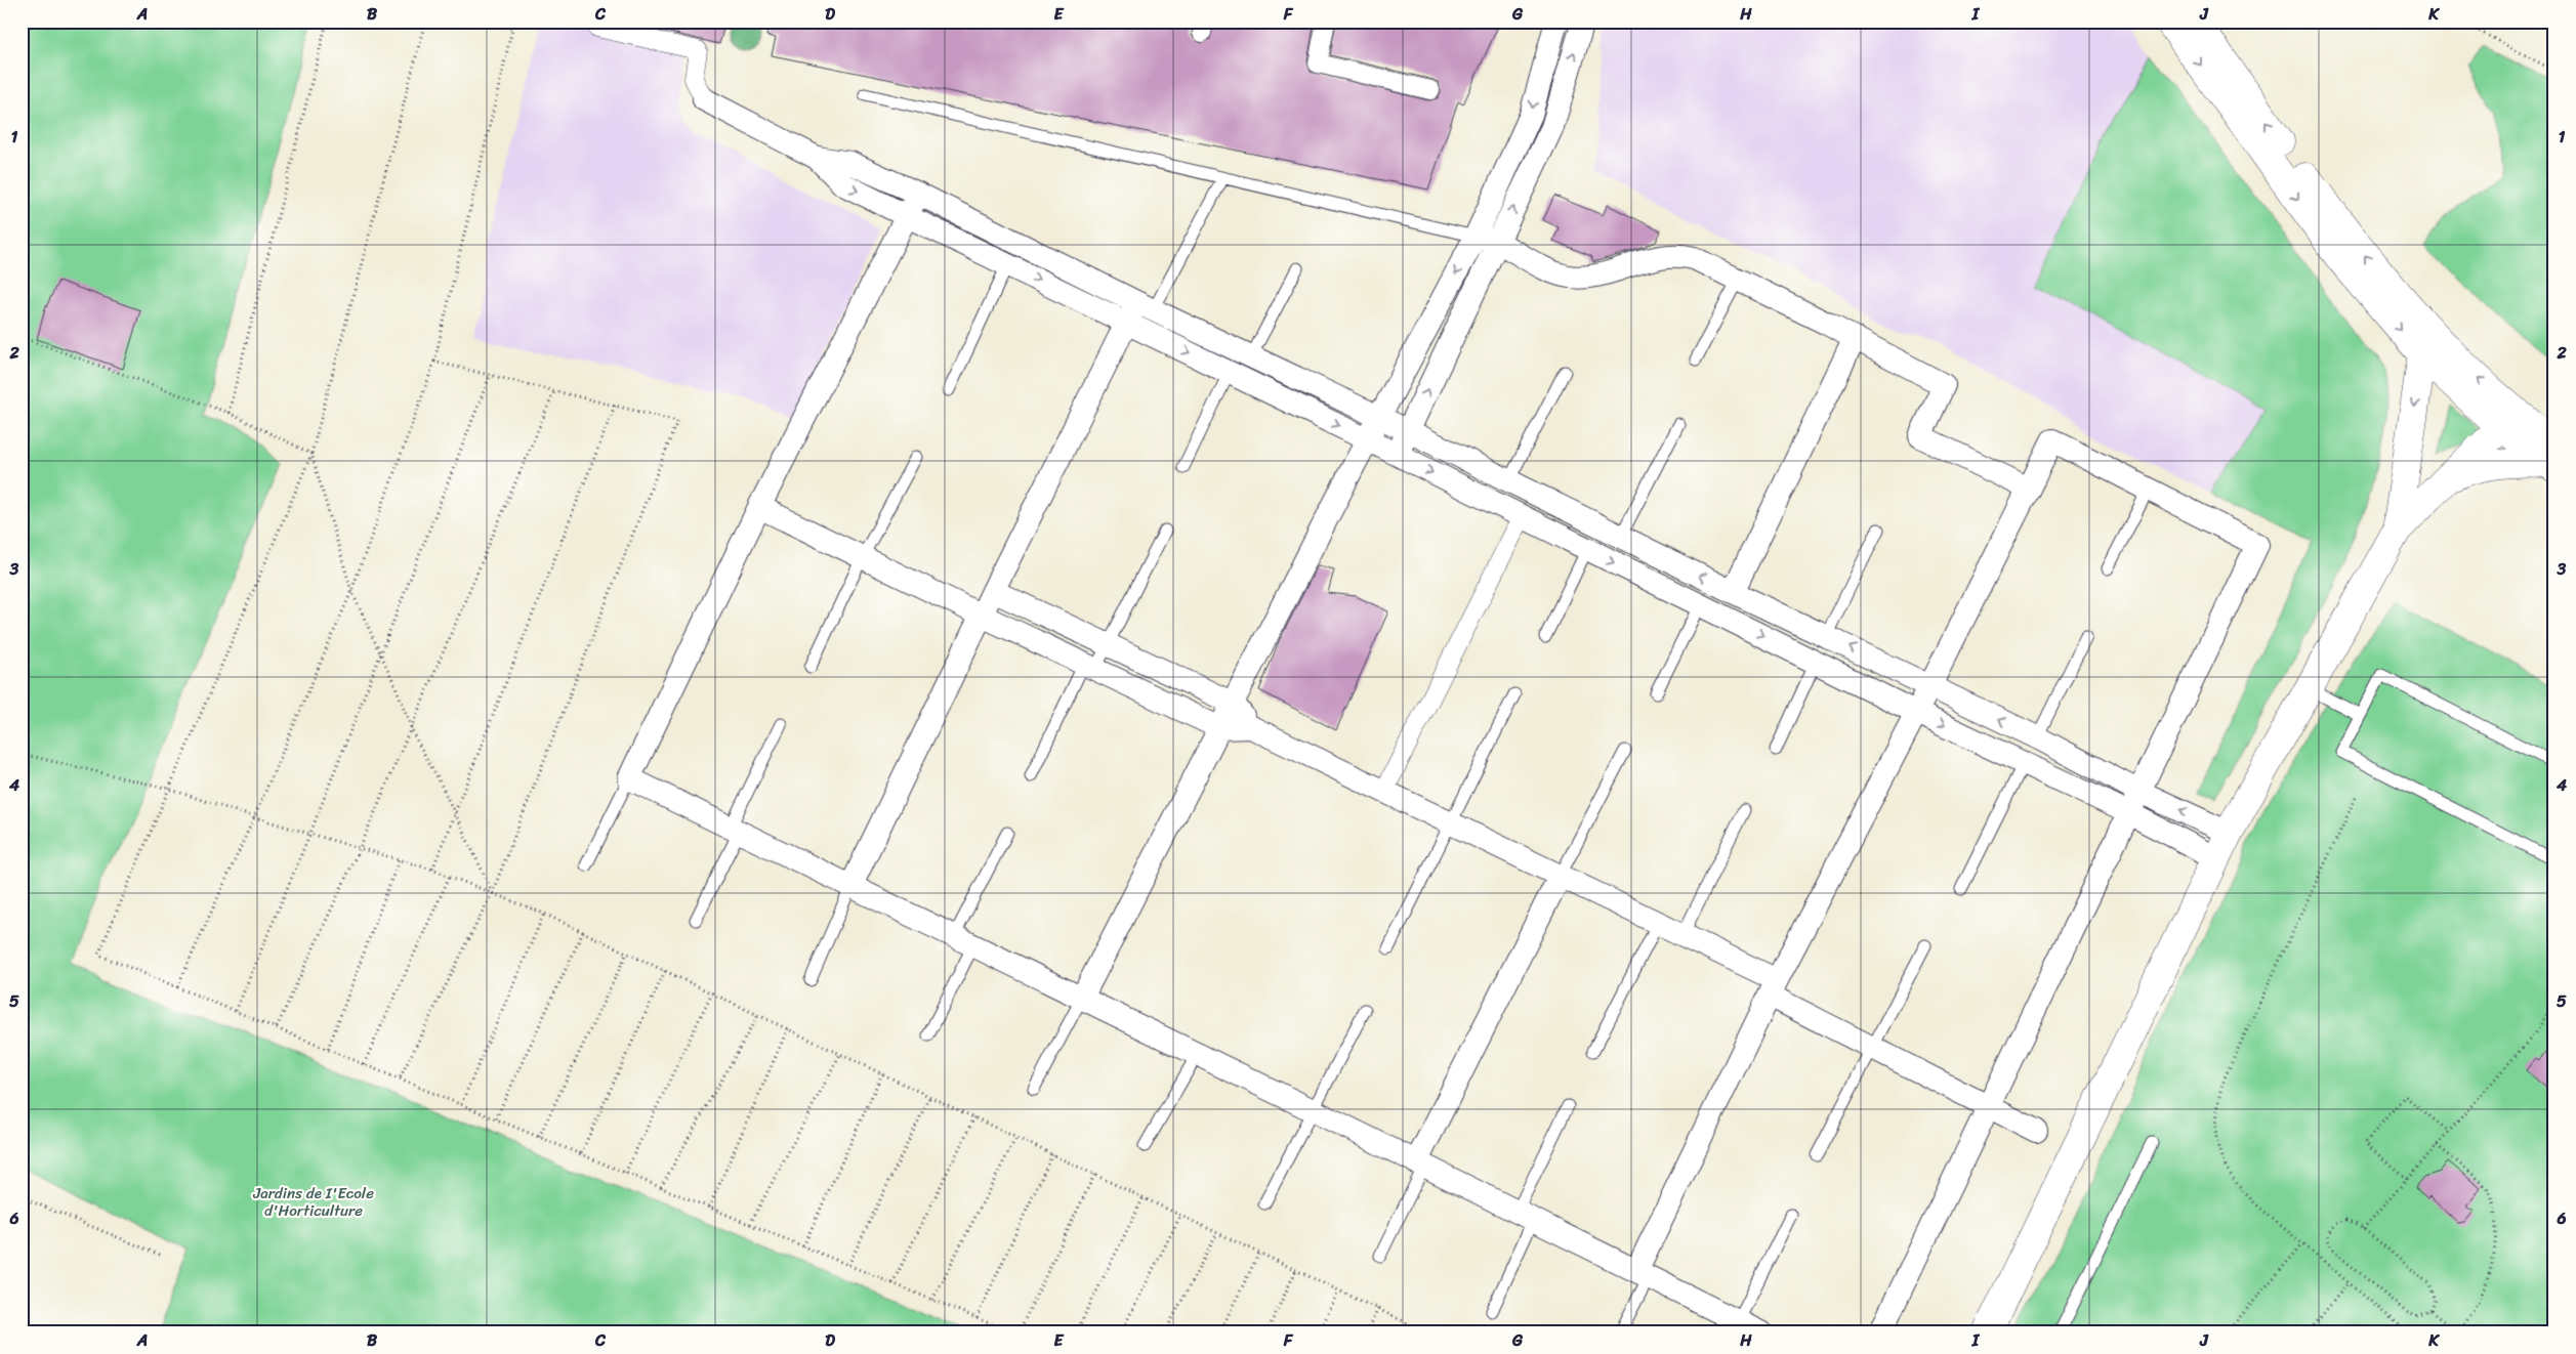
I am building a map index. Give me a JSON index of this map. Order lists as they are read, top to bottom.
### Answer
{
  "parks": ["Jardins de I'Ecole d'Horticulture"],
  "grid": {
    "columns": [
      "A",
      "B",
      "C",
      "D",
      "E",
      "F",
      "G",
      "H",
      "I",
      "J",
      "K"
    ],
    "rows": [
      "1",
      "2",
      "3",
      "4",
      "5",
      "6"
    ]
  }
}
